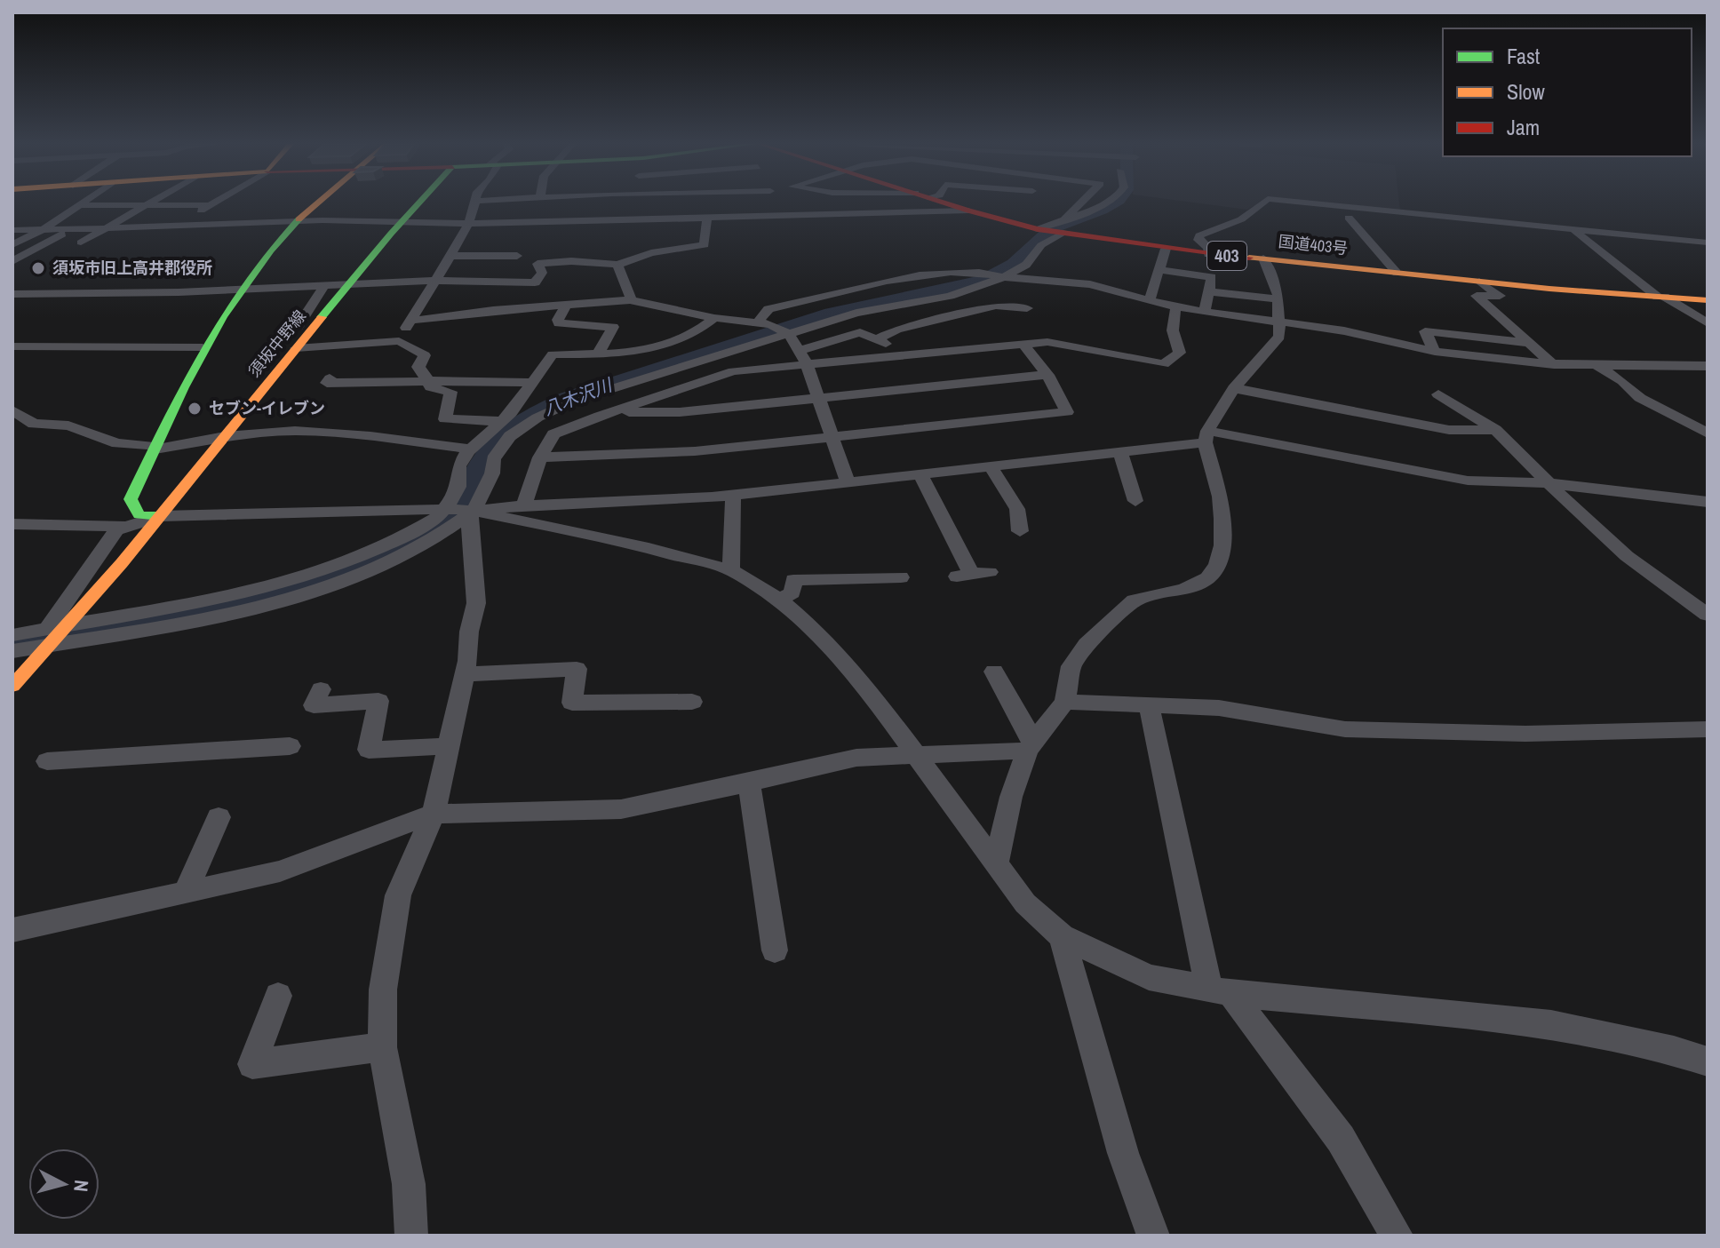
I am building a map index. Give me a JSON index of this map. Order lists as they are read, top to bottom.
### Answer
{
  "streets": {
    "main road": ["国道403号", "403", "須坂中野線"]
  },
  "water": ["八木沢川"],
  "places": ["須坂市旧上高井郡役所", "セブン-イレブン"],
  "legend": ["Fast", "Slow", "Jam"],
  "north": "right"
}
